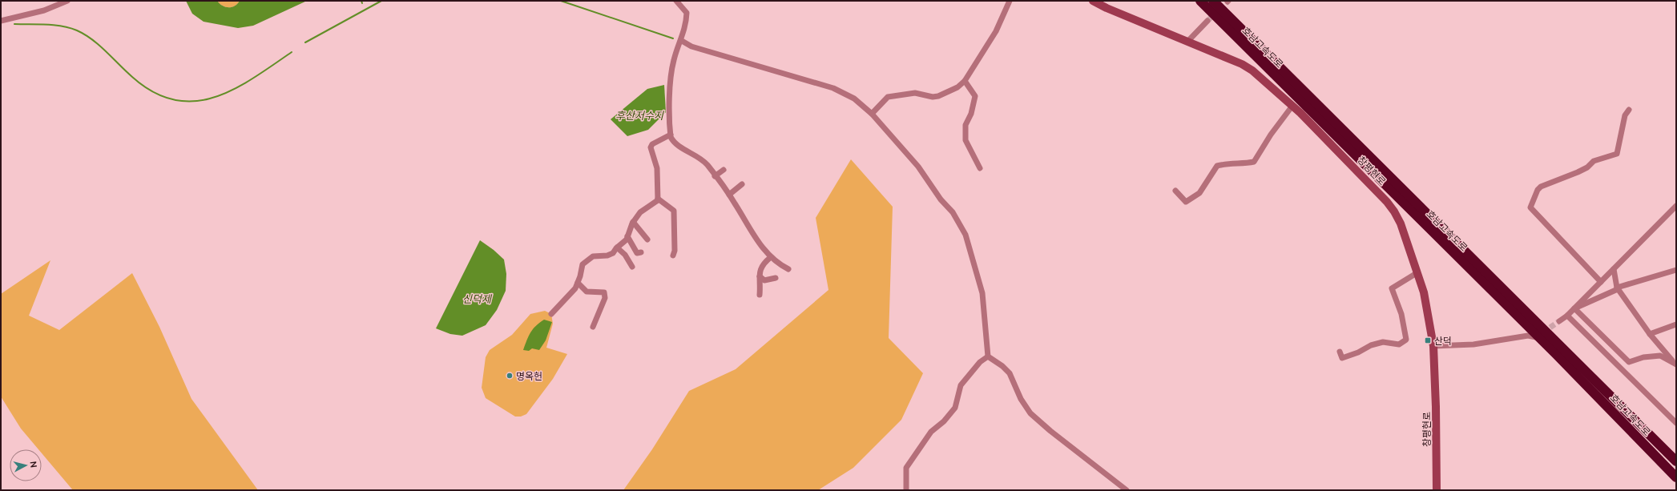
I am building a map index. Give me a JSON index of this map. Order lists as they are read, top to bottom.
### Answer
{
  "streets": {
    "highway": ["호남고속도로"],
    "main road": ["창평현로"]
  },
  "water": ["후산저수지", "신덕제"],
  "places": {
    "transit": ["산덕"],
    "other": ["명옥헌"]
  },
  "north": "right"
}
